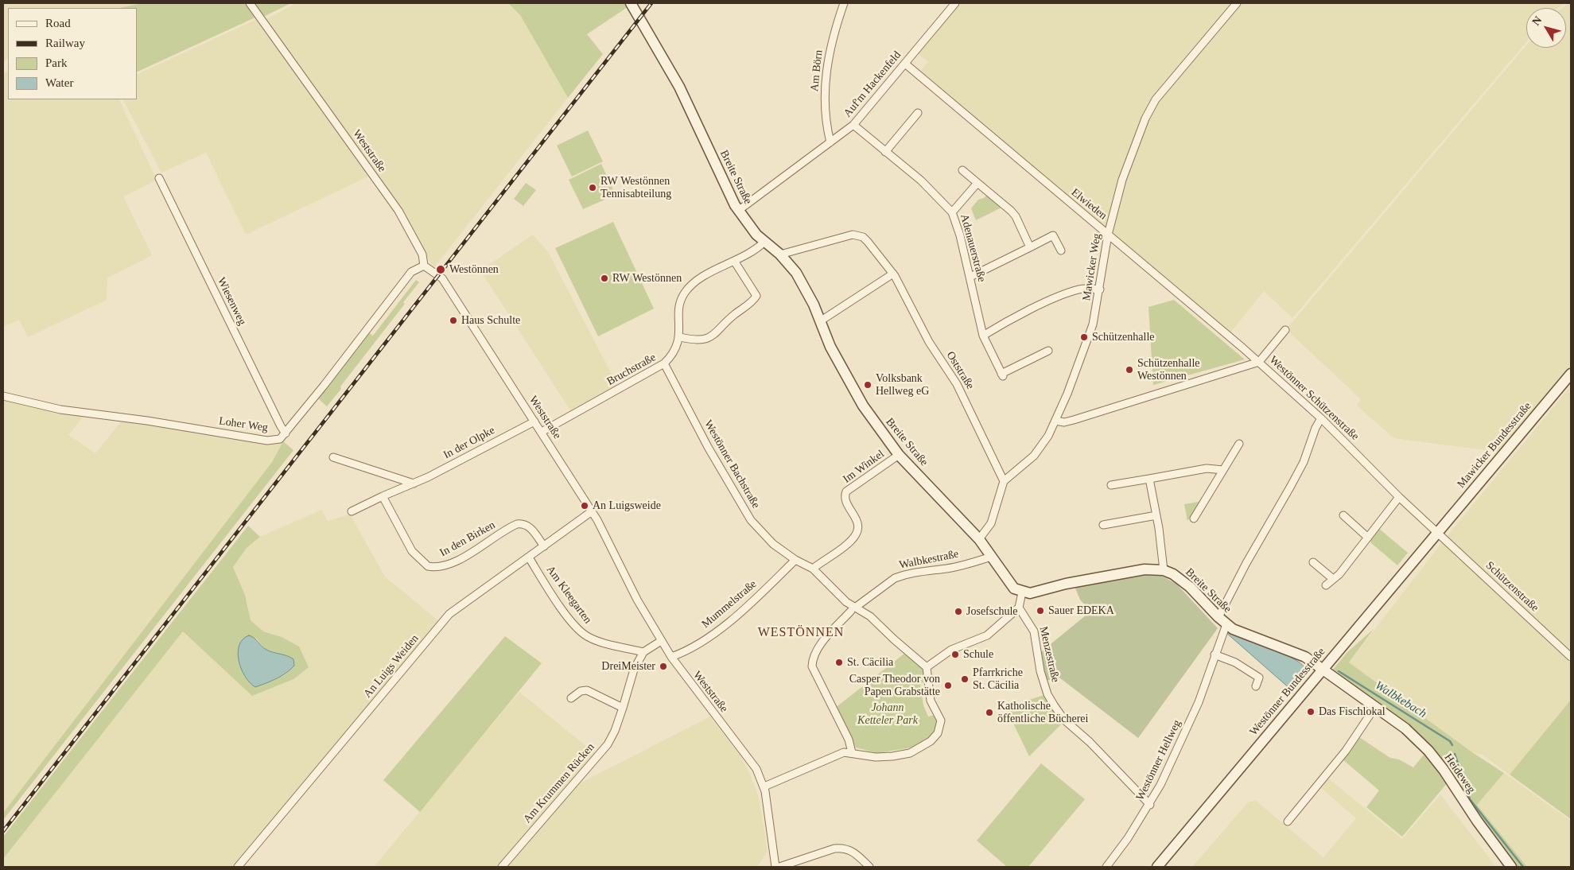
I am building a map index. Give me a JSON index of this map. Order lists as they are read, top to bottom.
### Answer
{
  "streets": {
    "street": [
      "Am Börn",
      "Auf'm Hackenfeld",
      "Weststraße",
      "Breite Straße",
      "Elwieden",
      "Adenauerstraße",
      "Mawicker Weg",
      "Wiesenweg",
      "Bruchstraße",
      "Oststraße",
      "Westönner Schützenstraße",
      "Loher Weg",
      "In der Olpke",
      "Mawicker Bundesstraße",
      "Westönner Bachstraße",
      "Im Winkel",
      "In den Birken",
      "Walbkestraße",
      "Schützenstraße",
      "Am Kleegarten",
      "Mummelstraße",
      "Menzestraße",
      "An Luigs Weiden",
      "Westönner Bundesstraße",
      "Westönner Hellweg",
      "Heideweg",
      "Am Krummen Rücken"
    ]
  },
  "crossings": [
    ["Am Börn", "Auf'm Hackenfeld"],
    ["Auf'm Hackenfeld", "Breite Straße"],
    ["Auf'm Hackenfeld", "Elwieden"],
    ["Auf'm Hackenfeld", "Adenauerstraße"],
    ["Weststraße", "Bruchstraße"],
    ["Weststraße", "In der Olpke"],
    ["Weststraße", "Mummelstraße"],
    ["Weststraße", "An Luigs Weiden"],
    ["Breite Straße", "Bruchstraße"],
    ["Breite Straße", "Oststraße"],
    ["Breite Straße", "Im Winkel"],
    ["Breite Straße", "Walbkestraße"],
    ["Breite Straße", "Westönner Bundesstraße"],
    ["Breite Straße", "Westönner Hellweg"],
    ["Breite Straße", "Heideweg"],
    ["Elwieden", "Mawicker Weg"],
    ["Elwieden", "Westönner Schützenstraße"],
    ["Mawicker Weg", "Oststraße"],
    ["Mawicker Weg", "Westönner Schützenstraße"],
    ["Wiesenweg", "Loher Weg"],
    ["Bruchstraße", "Westönner Bachstraße"],
    ["Westönner Schützenstraße", "Mawicker Bundesstraße"],
    ["Westönner Schützenstraße", "Schützenstraße"],
    ["Westönner Schützenstraße", "Westönner Bundesstraße"],
    ["In der Olpke", "In den Birken"],
    ["Mawicker Bundesstraße", "Schützenstraße"],
    ["Mawicker Bundesstraße", "Westönner Bundesstraße"],
    ["Westönner Bachstraße", "Im Winkel"],
    ["Westönner Bachstraße", "Walbkestraße"],
    ["Westönner Bachstraße", "Mummelstraße"],
    ["In den Birken", "An Luigs Weiden"],
    ["Schützenstraße", "Westönner Bundesstraße"],
    ["Am Kleegarten", "An Luigs Weiden"],
    ["Am Kleegarten", "Am Krummen Rücken"],
    ["Menzestraße", "Westönner Hellweg"],
    ["Westönner Bundesstraße", "Heideweg"]
  ],
  "districts": ["WESTÖNNEN"],
  "water": ["Walbkebach"],
  "parks": ["Johann Ketteler Park"],
  "places": [
    "RW Westönnen Tennisabteilung",
    "Westönnen",
    "RW Westönnen",
    "Haus Schulte",
    "Schützenhalle",
    "Schützenhalle Westönnen",
    "Volksbank Hellweg eG",
    "An Luigsweide",
    "Sauer EDEKA",
    "Josefschule",
    "Schule",
    "St. Cäcilia",
    "DreiMeister",
    "Pfarrkriche St. Cäcilia",
    "Casper Theodor von Papen Grabstätte",
    "Das Fischlokal",
    "Katholische öffentliche Bücherei"
  ],
  "legend": [
    "Road",
    "Railway",
    "Park",
    "Water"
  ],
  "north": "top left"
}
